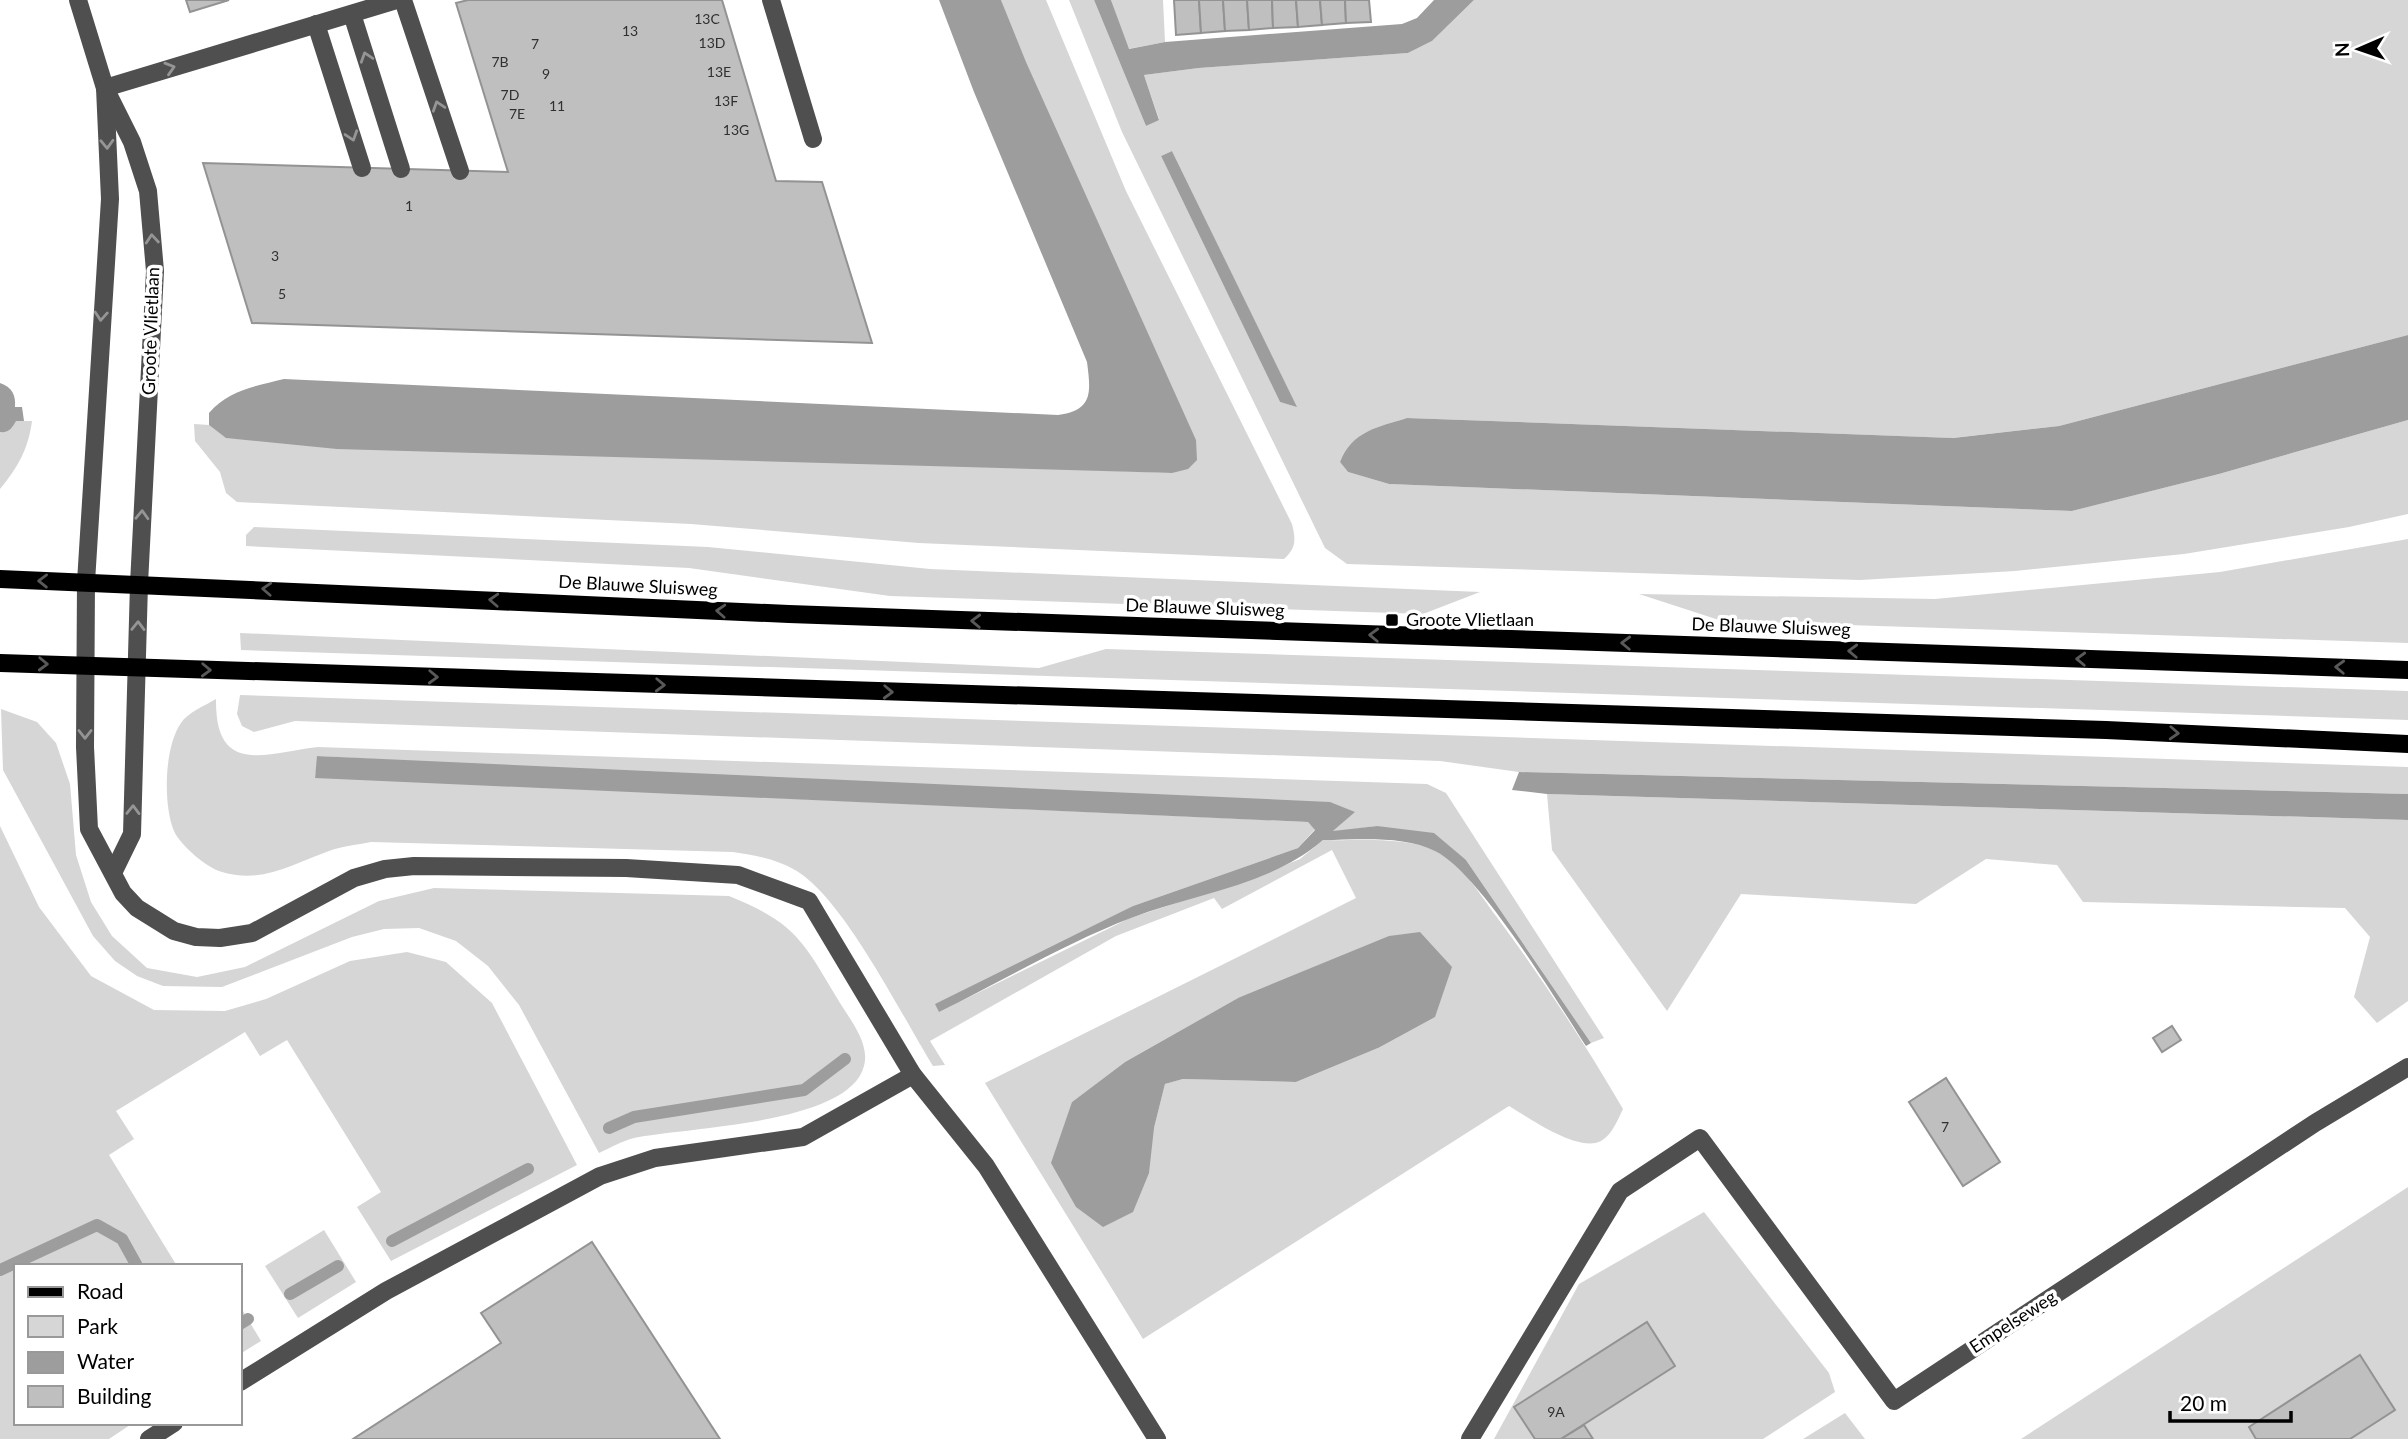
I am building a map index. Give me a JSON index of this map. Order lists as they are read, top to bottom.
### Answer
{
  "streets": {
    "main road": ["De Blauwe Sluisweg"],
    "street": ["Groote Vlietlaan", "Empelseweg"]
  },
  "crossings": [
    ["Groote Vlietlaan", "De Blauwe Sluisweg"]
  ],
  "places": {
    "transit": ["Groote Vlietlaan"]
  },
  "house_numbers": [
    "13C",
    "13",
    "13D",
    "7",
    "7B",
    "13E",
    "9",
    "7D",
    "13F",
    "11",
    "7E",
    "13G",
    "1",
    "3",
    "5",
    "7",
    "9A"
  ],
  "legend": [
    "Road",
    "Park",
    "Water",
    "Building"
  ],
  "scale_bar": "20 m",
  "north": "left"
}
